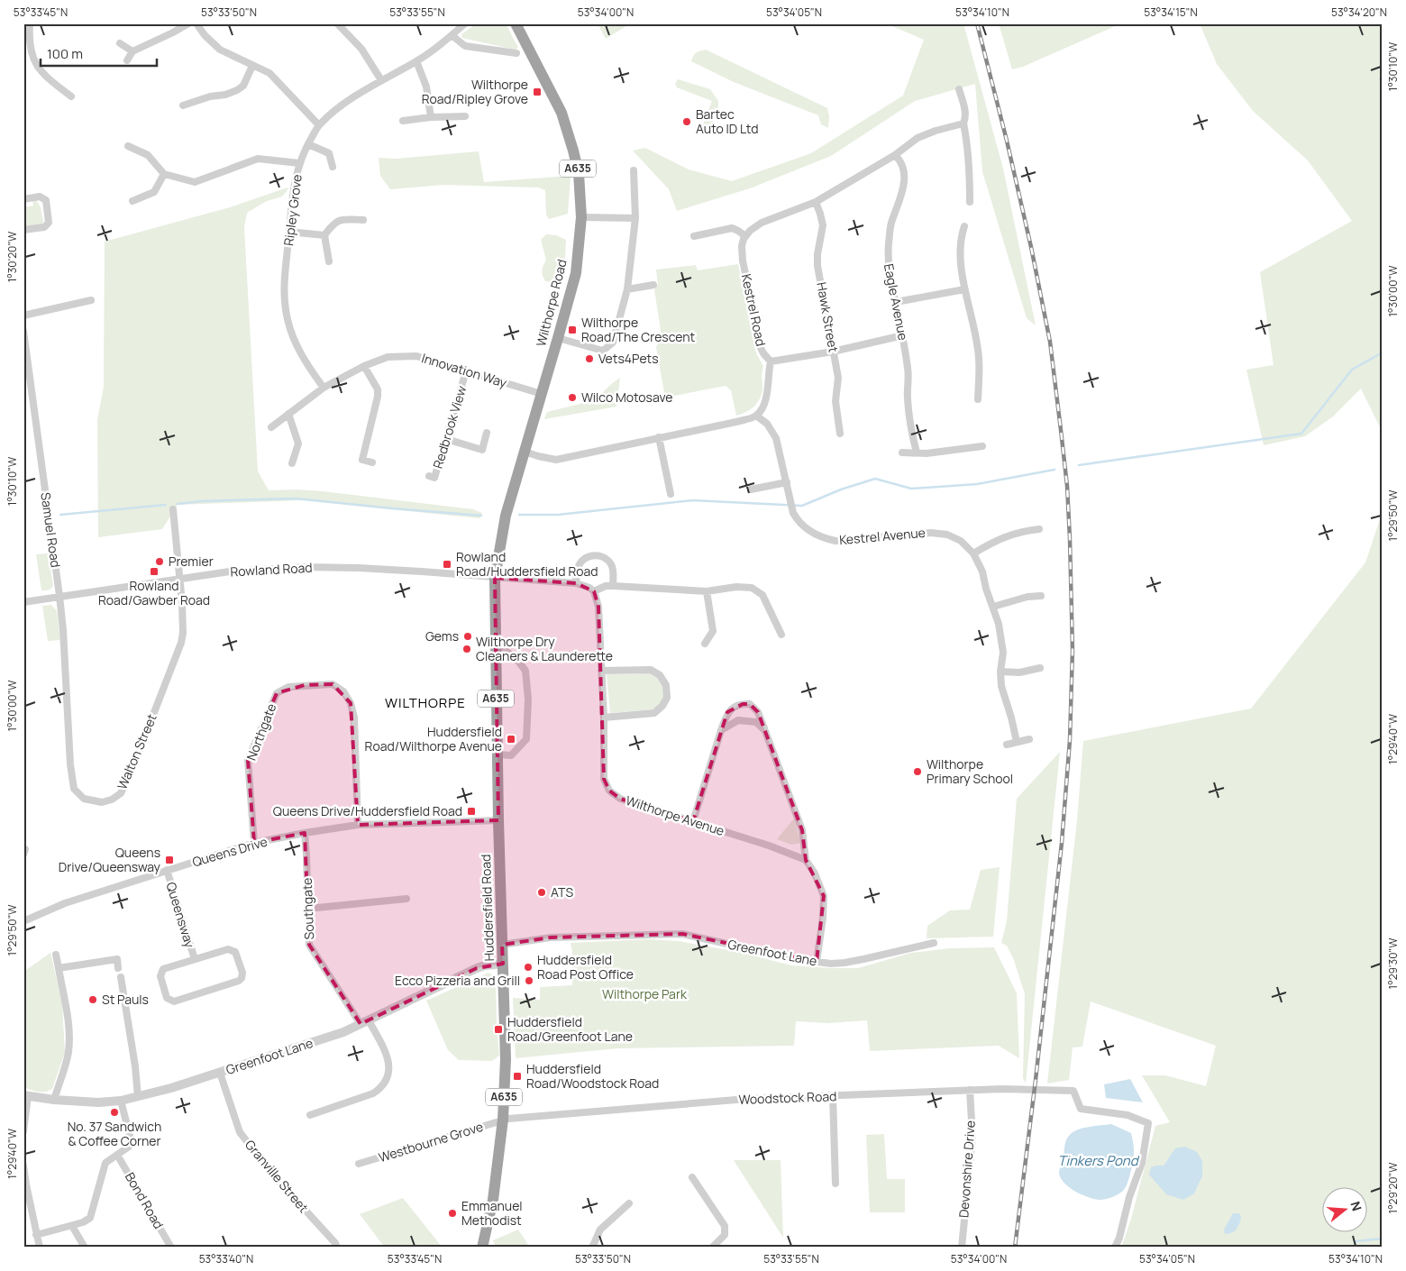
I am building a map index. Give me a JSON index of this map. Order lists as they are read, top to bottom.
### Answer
{
  "streets": {
    "highway": ["A635", "Wilthorpe Road", "Huddersfield Road"],
    "street": [
      "Ripley Grove",
      "Eagle Avenue",
      "Kestrel Road",
      "Hawk Street",
      "Innovation Way",
      "Redbrook View",
      "Samuel Road",
      "Kestrel Avenue",
      "Rowland Road",
      "Northgate",
      "Walton Street",
      "Wilthorpe Avenue",
      "Queens Drive",
      "Southgate",
      "Queensway",
      "Greenfoot Lane",
      "Woodstock Road",
      "Westbourne Grove",
      "Devonshire Drive",
      "Granville Street",
      "Bond Road"
    ]
  },
  "crossings": [
    ["Ripley Grove", "Innovation Way"],
    ["Wilthorpe Road", "Innovation Way"],
    ["Wilthorpe Road", "Huddersfield Road"],
    ["Kestrel Road", "Kestrel Avenue"],
    ["Innovation Way", "Redbrook View"],
    ["Samuel Road", "Rowland Road"],
    ["Samuel Road", "Walton Street"],
    ["Rowland Road", "Walton Street"],
    ["Rowland Road", "Huddersfield Road"],
    ["Northgate", "Queens Drive"],
    ["Queens Drive", "Huddersfield Road"],
    ["Queens Drive", "Southgate"],
    ["Queens Drive", "Queensway"],
    ["Huddersfield Road", "Greenfoot Lane"],
    ["Huddersfield Road", "Woodstock Road"],
    ["Huddersfield Road", "Westbourne Grove"],
    ["Southgate", "Greenfoot Lane"],
    ["Greenfoot Lane", "Granville Street"],
    ["Woodstock Road", "Westbourne Grove"],
    ["Woodstock Road", "Devonshire Drive"]
  ],
  "districts": ["WILTHORPE"],
  "water": ["Tinkers Pond"],
  "parks": ["Wilthorpe Park"],
  "places": {
    "transit": [
      "Wilthorpe Road/Ripley Grove",
      "Wilthorpe Road/The Crescent",
      "Rowland Road/Huddersfield Road",
      "Rowland Road/Gawber Road",
      "Huddersfield Road/Wilthorpe Avenue",
      "Queens Drive/Huddersfield Road",
      "Queens Drive/Queensway",
      "Huddersfield Road/Greenfoot Lane",
      "Huddersfield Road/Woodstock Road"
    ],
    "other": [
      "Bartec Auto ID Ltd",
      "Vets4Pets",
      "Wilco Motosave",
      "Premier",
      "Gems",
      "Wilthorpe Dry Cleaners & Launderette",
      "Wilthorpe Primary School",
      "ATS",
      "Huddersfield Road Post Office",
      "Ecco Pizzeria and Grill",
      "St Pauls",
      "No. 37 Sandwich & Coffee Corner",
      "Emmanuel Methodist"
    ]
  },
  "scale_bar": "100 m",
  "north": "right",
  "coordinates": [
    "53°33'45\"N",
    "53°33'50\"N",
    "53°33'55\"N",
    "53°34'00\"N",
    "53°34'05\"N",
    "53°34'10\"N",
    "53°34'15\"N",
    "53°34'20\"N",
    "1°30'10\"W",
    "1°30'20\"W",
    "1°30'00\"W",
    "1°29'50\"W",
    "1°29'40\"W",
    "1°29'30\"W",
    "1°29'20\"W",
    "53°33'40\"N"
  ]
}
